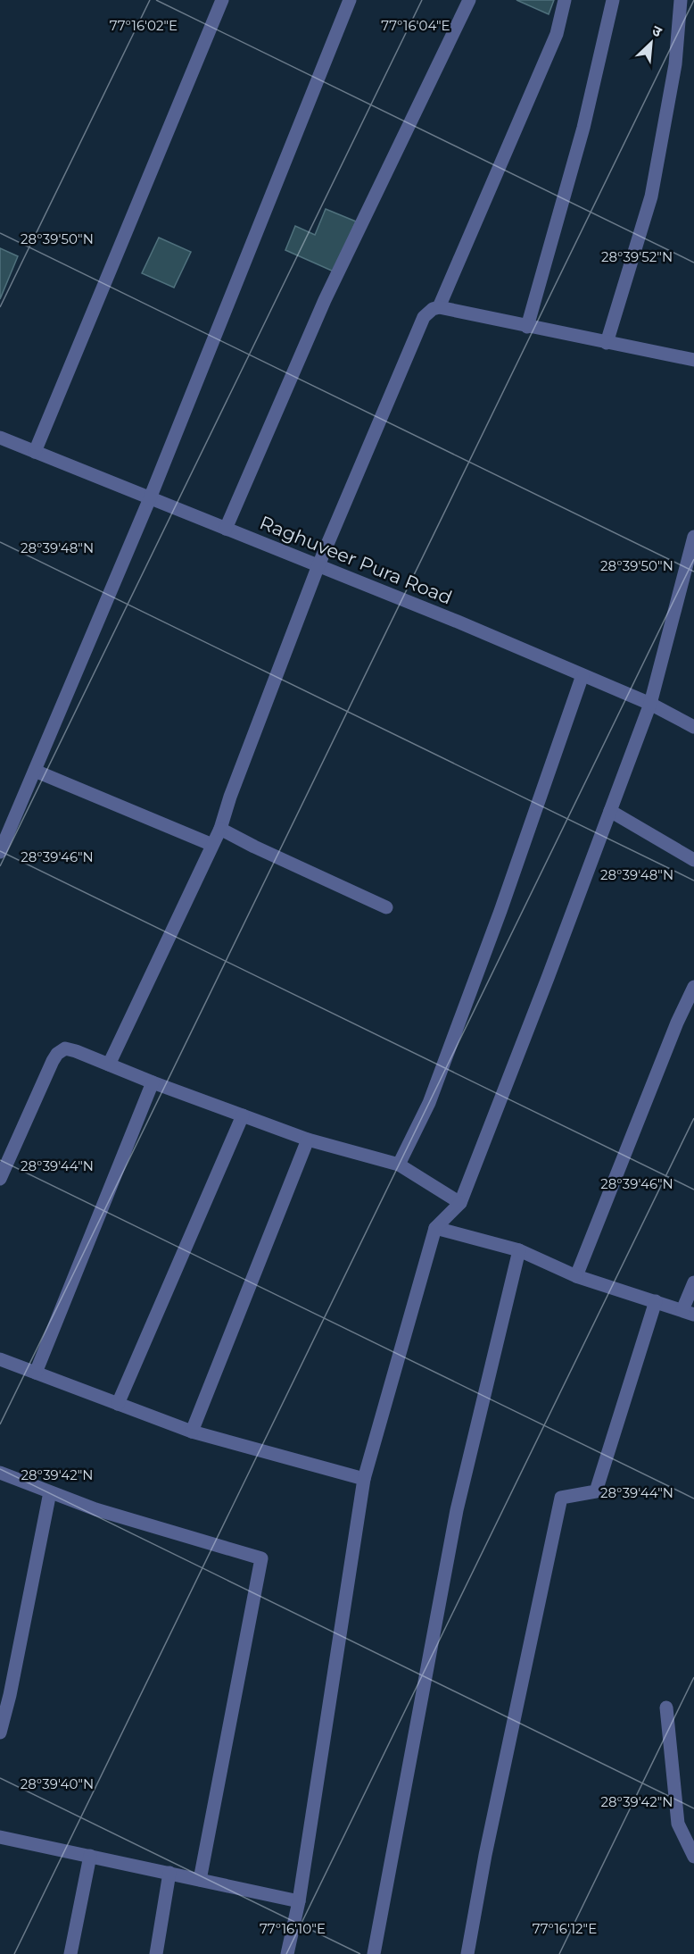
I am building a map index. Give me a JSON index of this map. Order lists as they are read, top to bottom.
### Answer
{
  "streets": {
    "street": ["Raghuveer Pura Road"]
  },
  "north": "top right",
  "coordinates": [
    "77°16'02\"E",
    "77°16'04\"E",
    "28°39'50\"N",
    "28°39'52\"N",
    "28°39'48\"N",
    "28°39'46\"N",
    "28°39'44\"N",
    "28°39'42\"N",
    "28°39'40\"N",
    "77°16'10\"E",
    "77°16'12\"E"
  ]
}
